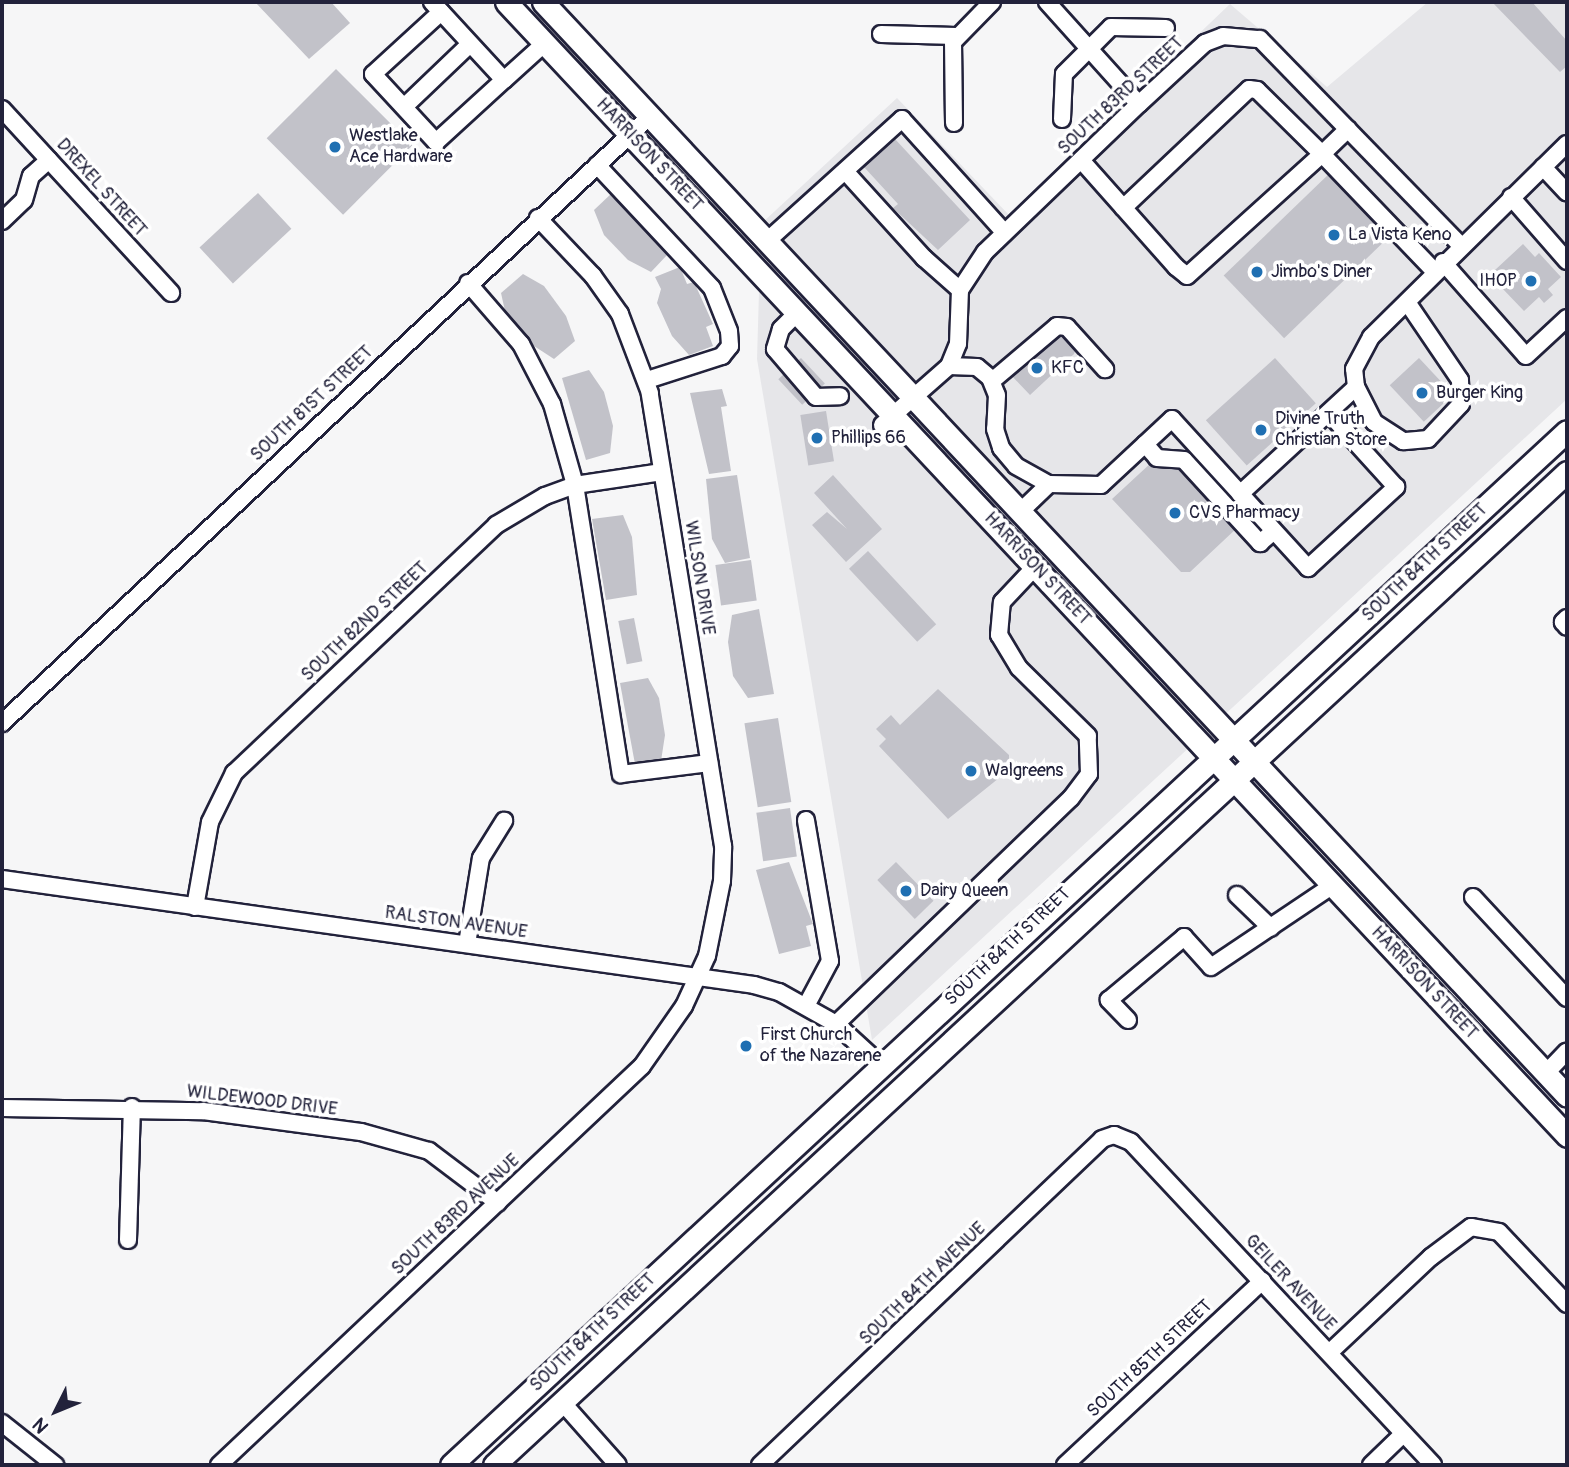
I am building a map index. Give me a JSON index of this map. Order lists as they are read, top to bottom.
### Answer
{
  "streets": {
    "main road": ["HARRISON STREET", "SOUTH 84TH STREET"],
    "street": [
      "SOUTH 83RD STREET",
      "DREXEL STREET",
      "SOUTH 81ST STREET",
      "WILSON DRIVE",
      "SOUTH 82ND STREET",
      "RALSTON AVENUE",
      "WILDEWOOD DRIVE",
      "SOUTH 83RD AVENUE",
      "GEILER AVENUE",
      "SOUTH 84TH AVENUE",
      "SOUTH 85TH STREET"
    ]
  },
  "crossings": [
    ["HARRISON STREET", "SOUTH 81ST STREET"],
    ["HARRISON STREET", "SOUTH 84TH STREET"],
    ["SOUTH 81ST STREET", "WILSON DRIVE"],
    ["SOUTH 84TH STREET", "RALSTON AVENUE"],
    ["WILSON DRIVE", "SOUTH 82ND STREET"],
    ["WILSON DRIVE", "RALSTON AVENUE"],
    ["WILSON DRIVE", "SOUTH 83RD AVENUE"],
    ["SOUTH 82ND STREET", "RALSTON AVENUE"],
    ["RALSTON AVENUE", "SOUTH 83RD AVENUE"],
    ["WILDEWOOD DRIVE", "SOUTH 83RD AVENUE"],
    ["GEILER AVENUE", "SOUTH 84TH AVENUE"],
    ["GEILER AVENUE", "SOUTH 85TH STREET"]
  ],
  "places": [
    "Westlake Ace Hardware",
    "La Vista Keno",
    "Jimbo's Diner",
    "IHOP",
    "KFC",
    "Burger King",
    "Divine Truth Christian Store",
    "Phillips 66",
    "CVS Pharmacy",
    "Walgreens",
    "Dairy Queen",
    "First Church of the Nazarene"
  ],
  "north": "bottom left"
}
